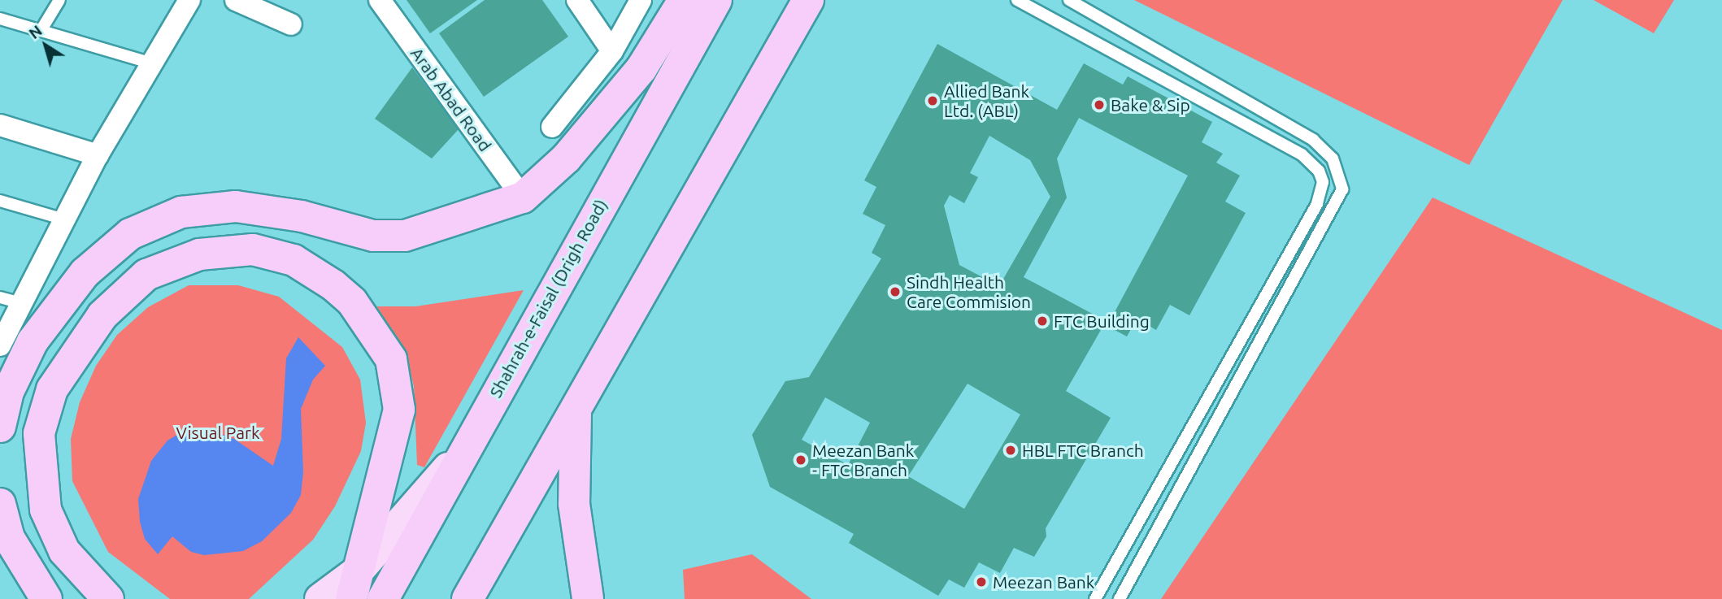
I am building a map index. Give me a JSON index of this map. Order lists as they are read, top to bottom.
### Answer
{
  "streets": {
    "highway": ["Shahrah-e-Faisal (Drigh Road)"],
    "street": ["Arab Abad Road"]
  },
  "parks": ["Visual Park"],
  "places": [
    "Allied Bank Ltd. (ABL)",
    "Bake & Sip",
    "Sindh Health Care Commision",
    "FTC Building",
    "HBL FTC Branch",
    "Meezan Bank - FTC Branch",
    "Meezan Bank"
  ],
  "north": "top left"
}
